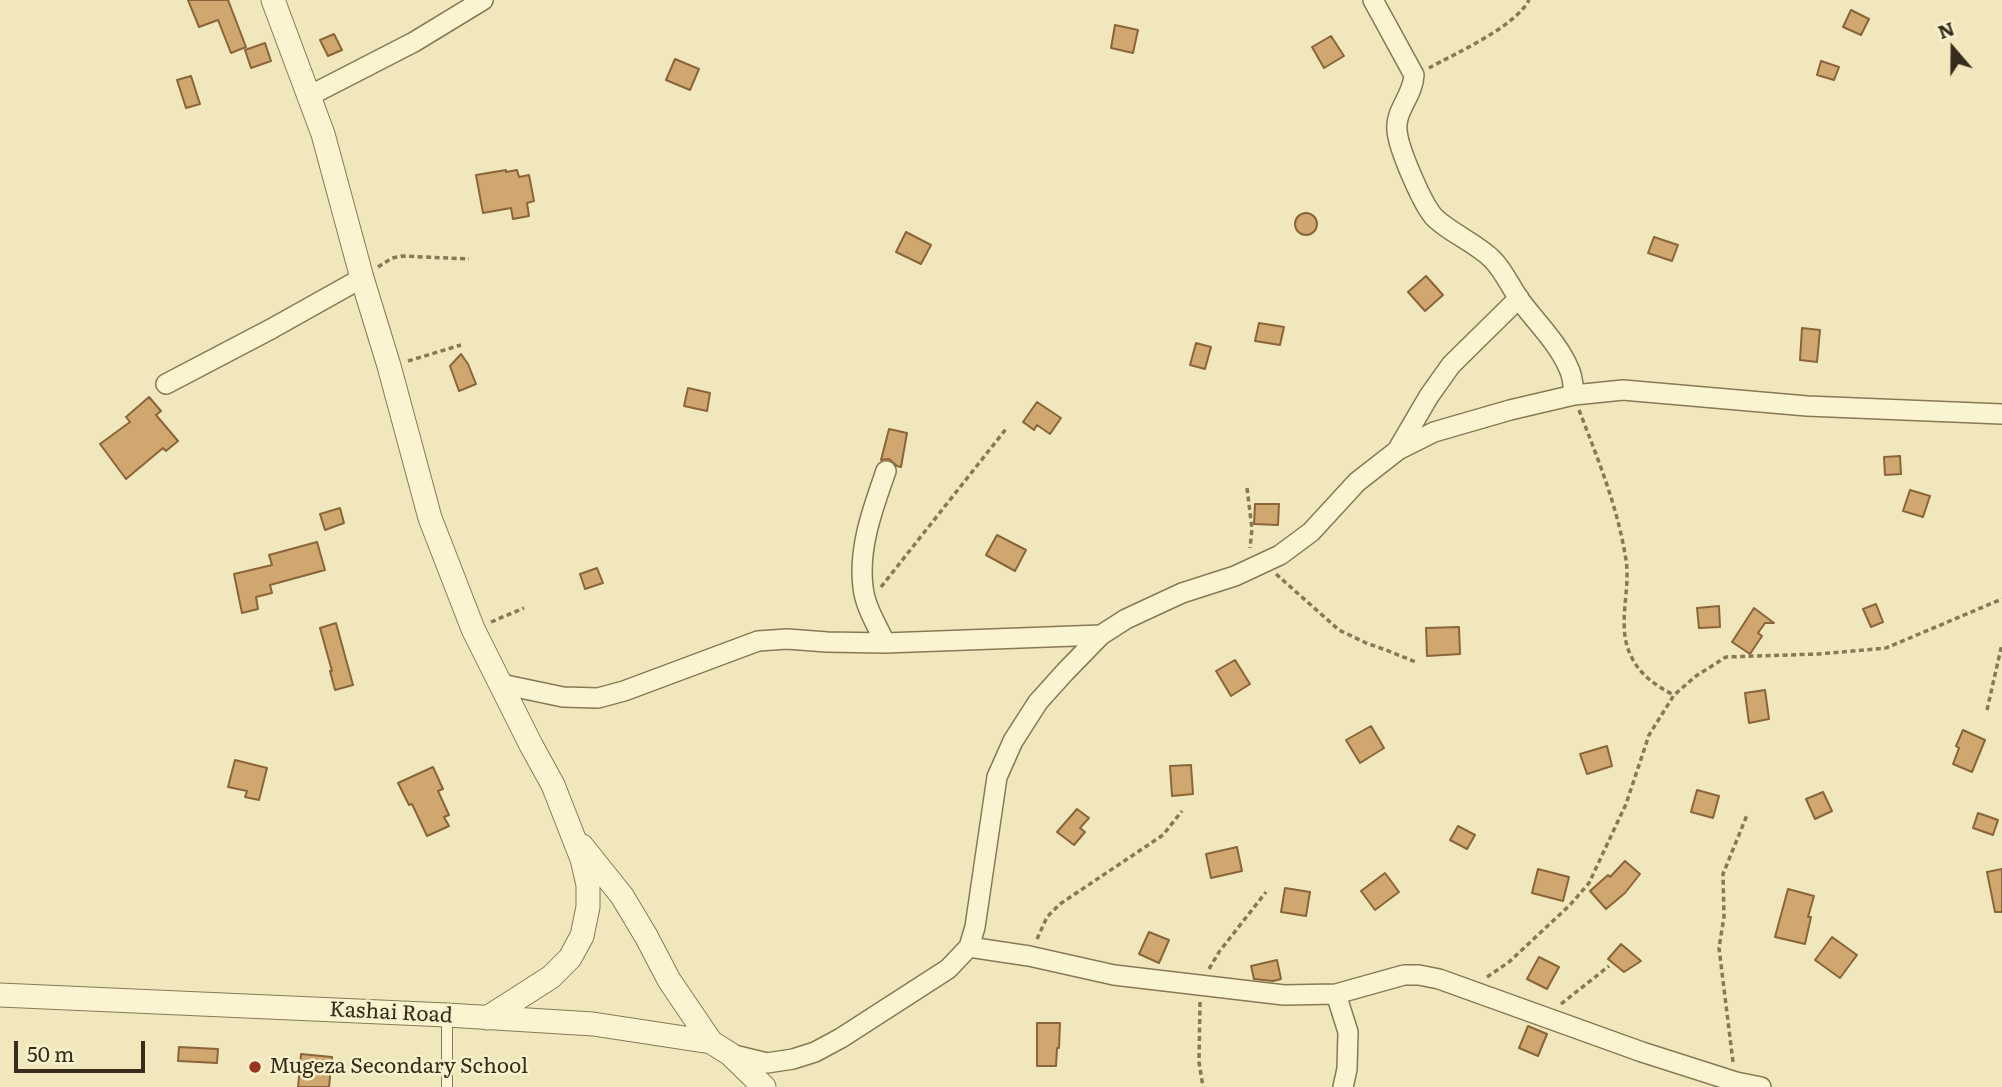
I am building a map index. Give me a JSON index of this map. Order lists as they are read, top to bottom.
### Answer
{
  "streets": {
    "street": ["Kashai Road"]
  },
  "places": ["Mugeza Secondary School"],
  "scale_bar": "50 m",
  "north": "top"
}
